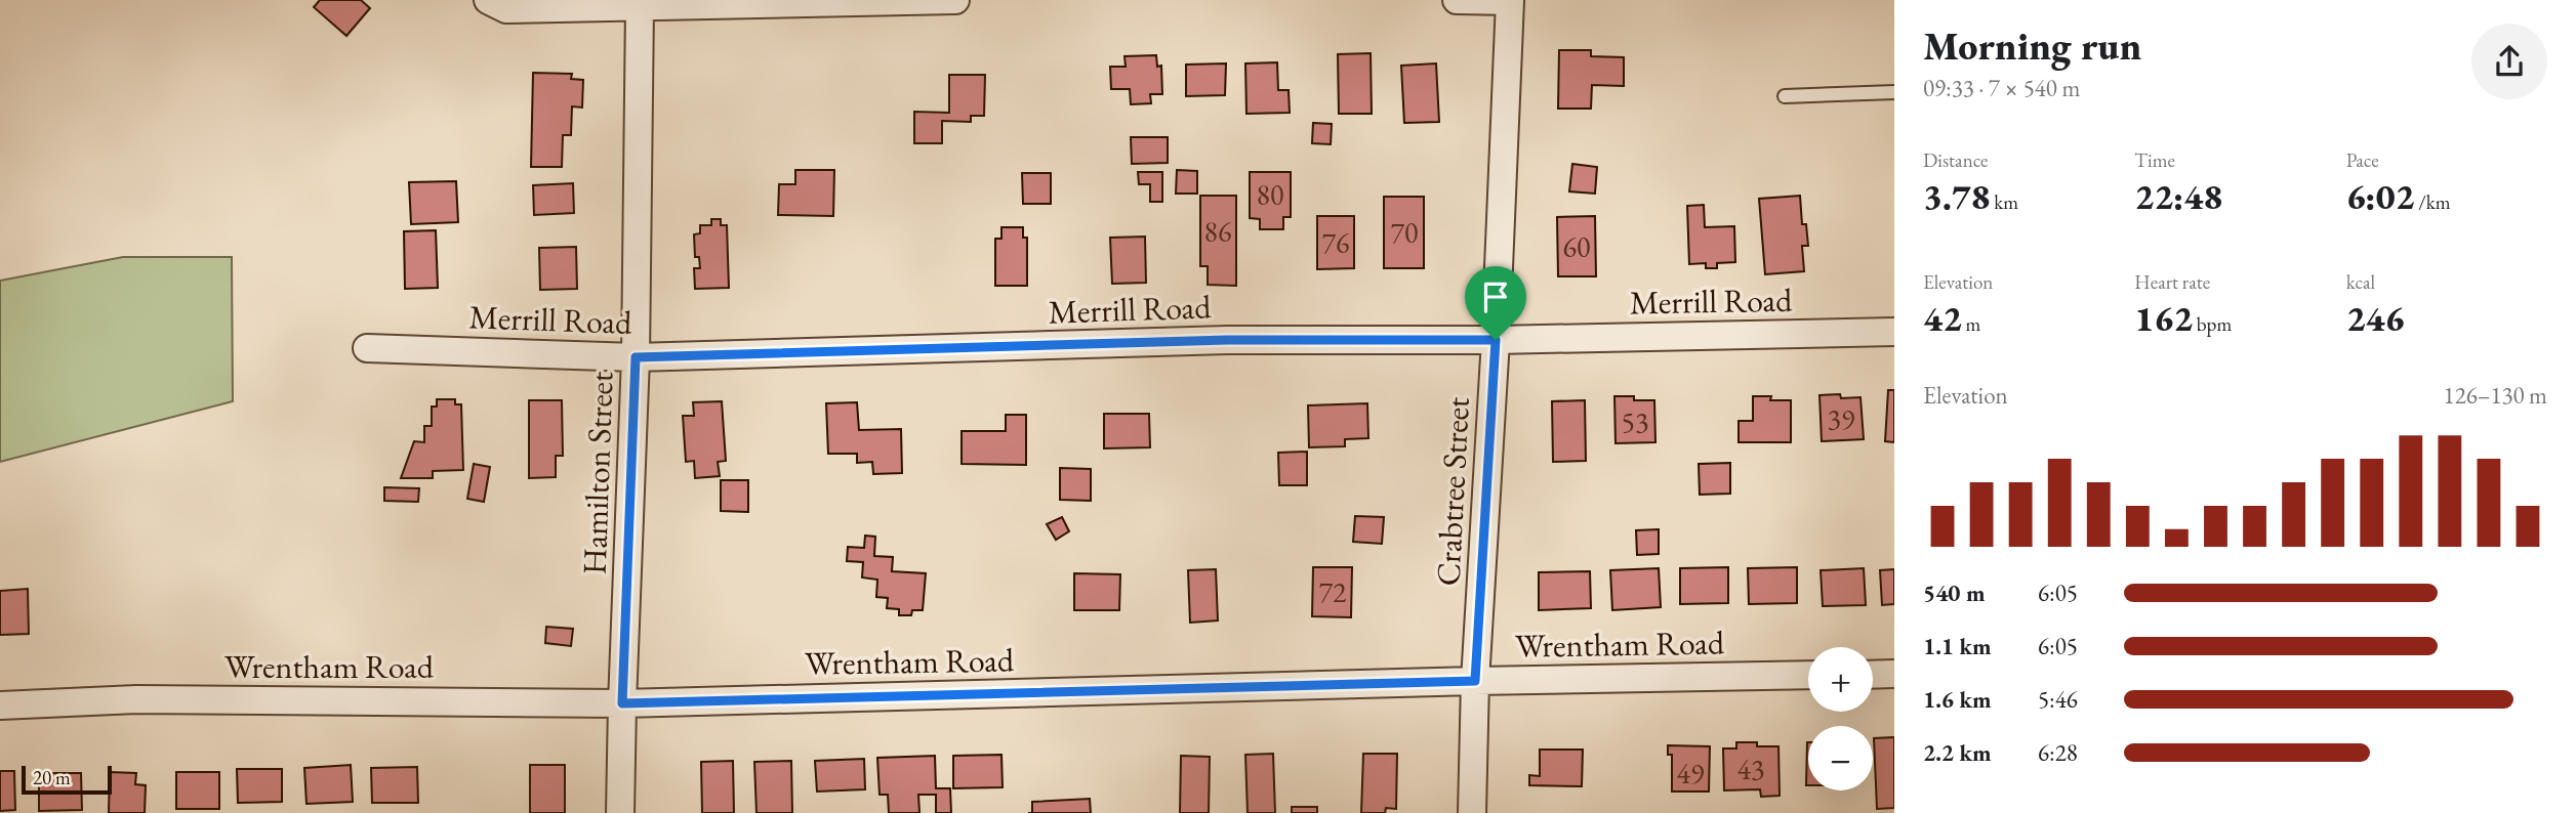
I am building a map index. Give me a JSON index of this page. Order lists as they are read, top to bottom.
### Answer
{
  "streets": {
    "street": [
      "Merrill Road",
      "Hamilton Street",
      "Crabtree Street",
      "Wrentham Road"
    ]
  },
  "crossings": [
    ["Merrill Road", "Hamilton Street"],
    ["Merrill Road", "Crabtree Street"],
    ["Hamilton Street", "Wrentham Road"],
    ["Crabtree Street", "Wrentham Road"]
  ],
  "house_numbers": [
    "80",
    "86",
    "70",
    "76",
    "60",
    "39",
    "53",
    "72",
    "43",
    "49"
  ],
  "scale_bar": "20 m",
  "page": {
    "heading": ["Morning run", "09:33 · 7 × 540 m"],
    "stats": [
      ["Distance", "3.78 km"],
      ["Time", "22:48"],
      ["Pace", "6:02 /km"],
      ["Elevation", "42 m"],
      ["Heart rate", "162 bpm"],
      ["kcal", "246"]
    ],
    "chart": ["Elevation", "126–130 m"],
    "list": [
      {
        "name": "540 m",
        "note": "6:05"
      },
      {
        "name": "1.1 km",
        "note": "6:05"
      },
      {
        "name": "1.6 km",
        "note": "5:46"
      },
      {
        "name": "2.2 km",
        "note": "6:28"
      }
    ],
    "map_buttons": ["+", "−"],
    "scale": "20 m"
  }
}
